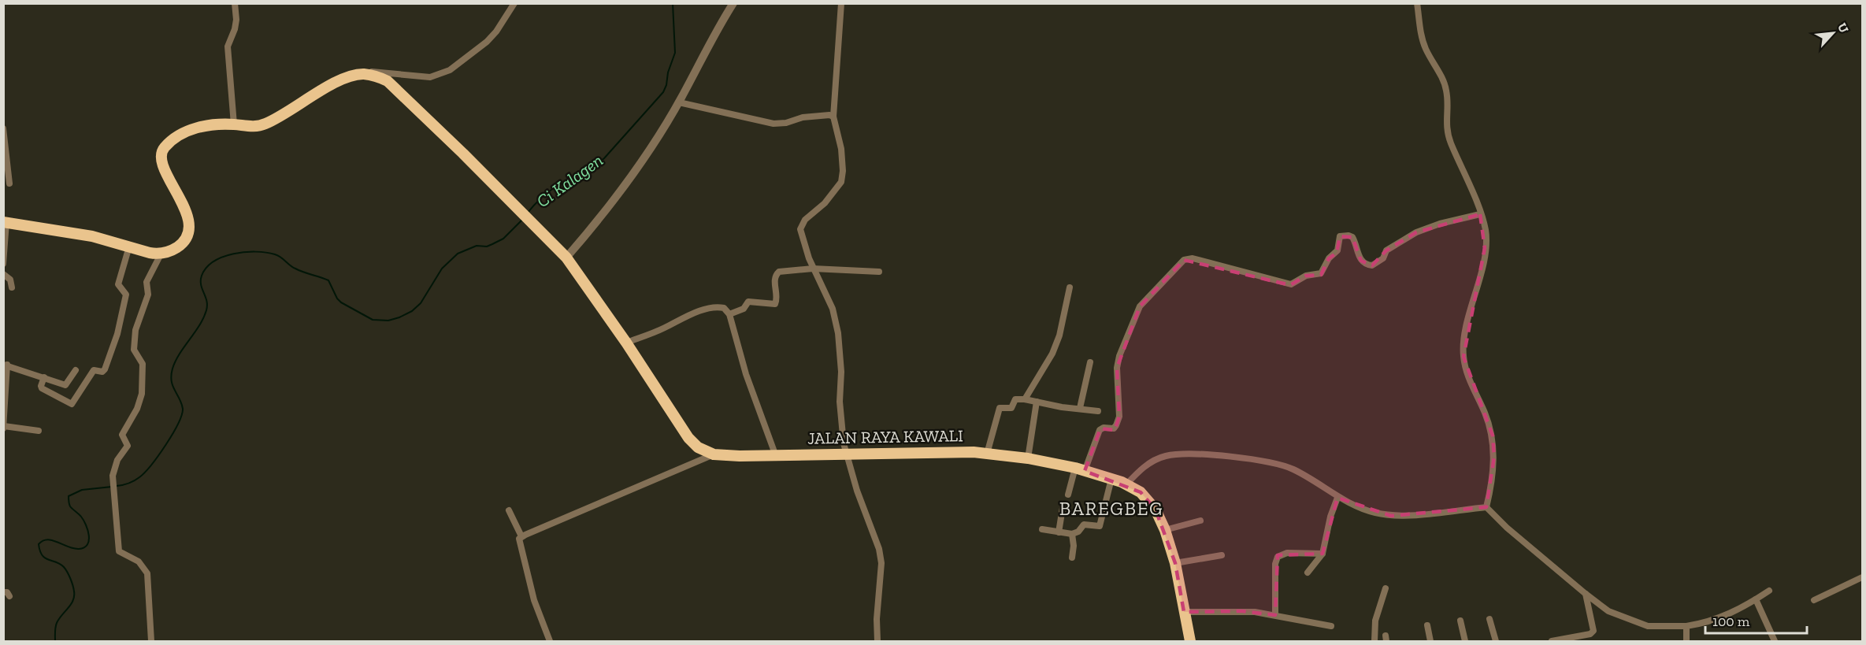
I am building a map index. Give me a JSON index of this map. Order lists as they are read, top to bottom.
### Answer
{
  "streets": {
    "highway": ["JALAN RAYA KAWALI"]
  },
  "districts": ["BAREGBEG"],
  "water": ["Ci Kalagen"],
  "scale_bar": "100 m",
  "north": "top right"
}
